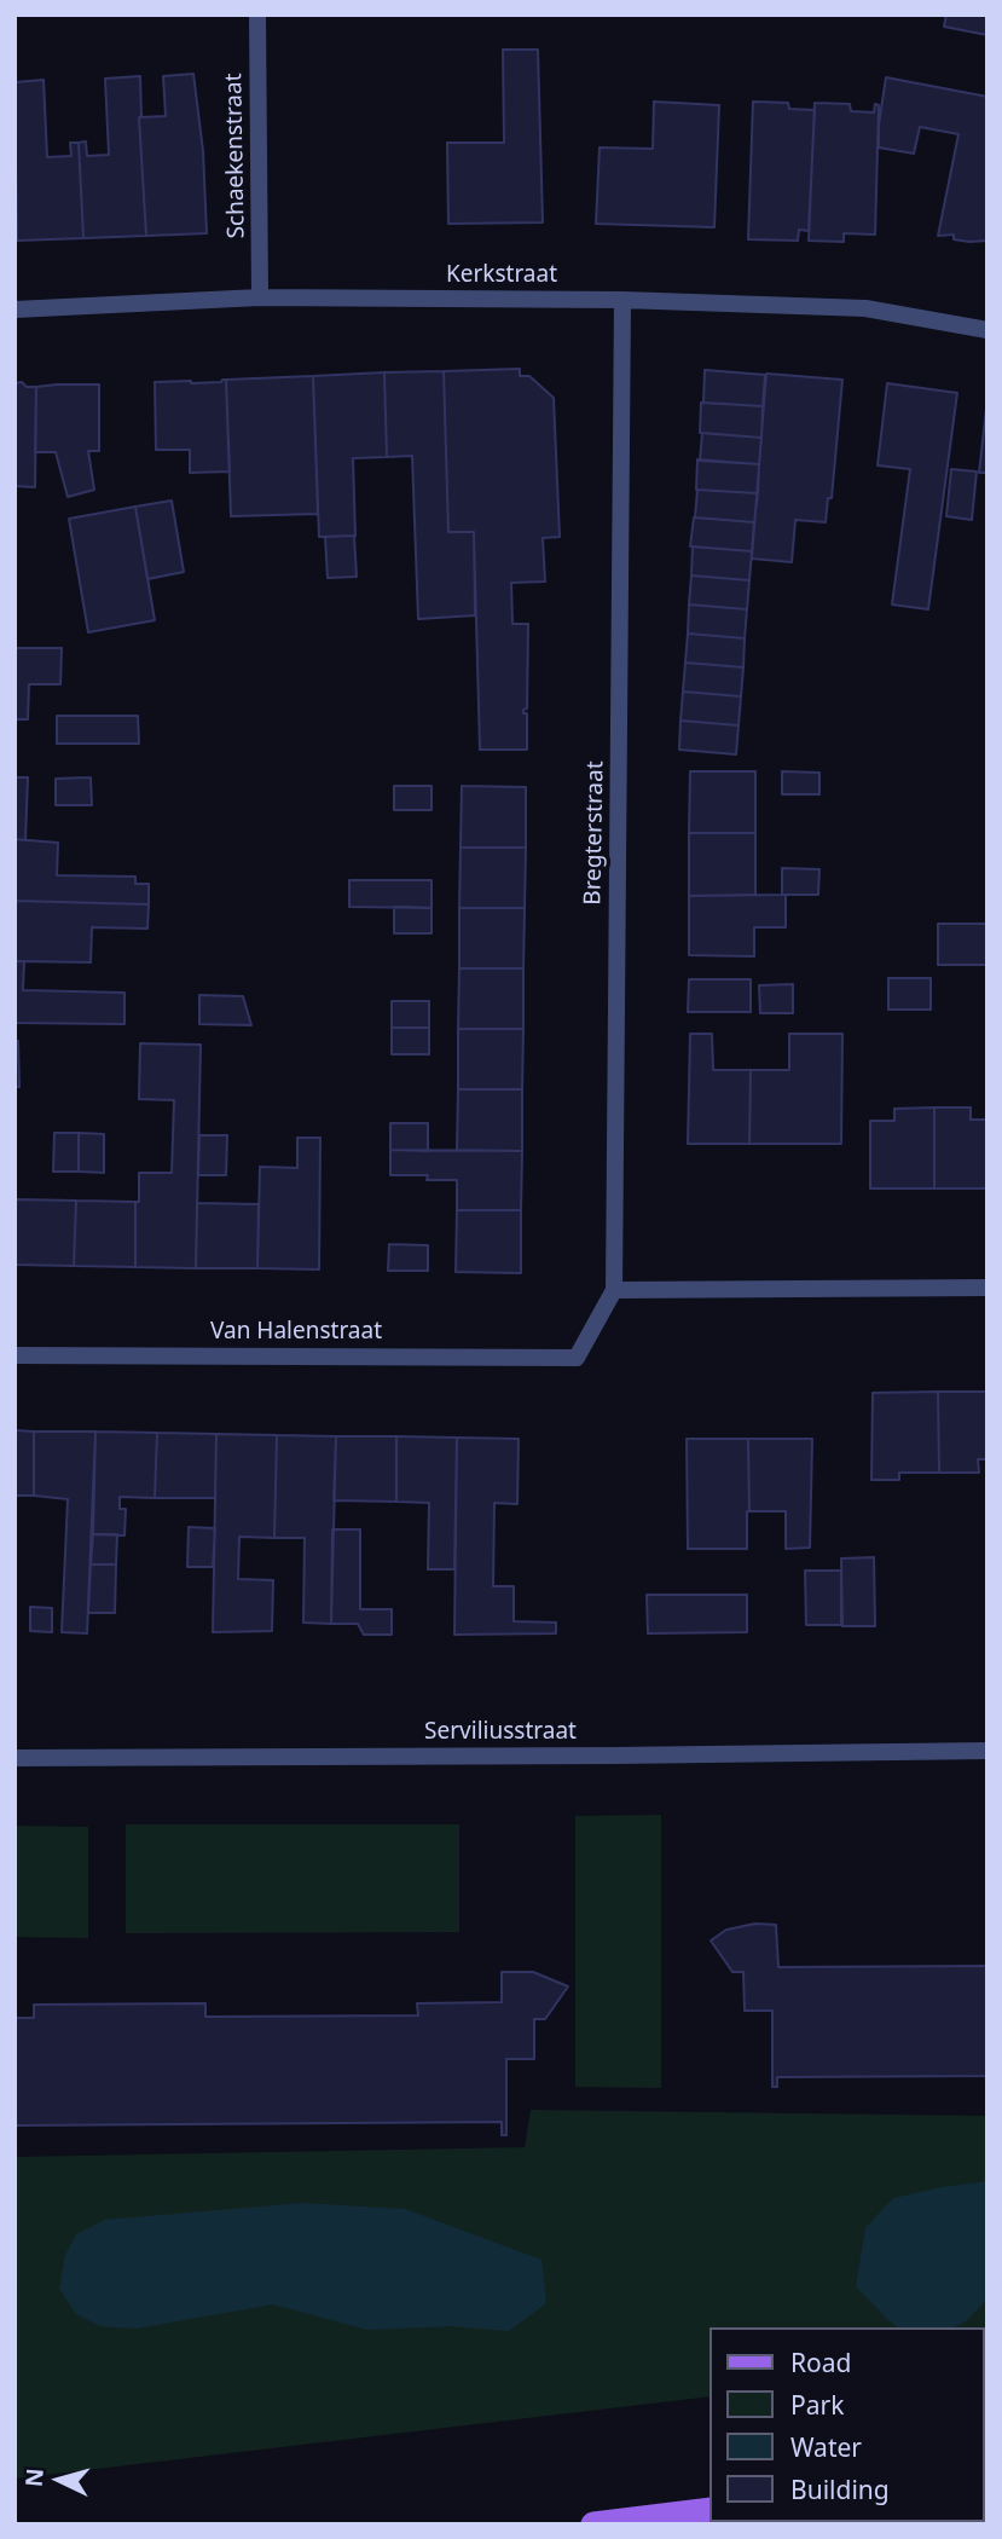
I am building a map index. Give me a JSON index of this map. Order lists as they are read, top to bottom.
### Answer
{
  "streets": {
    "street": [
      "Schaekenstraat",
      "Kerkstraat",
      "Bregterstraat",
      "Van Halenstraat",
      "Serviliusstraat"
    ]
  },
  "crossings": [
    ["Schaekenstraat", "Kerkstraat"],
    ["Kerkstraat", "Bregterstraat"],
    ["Bregterstraat", "Van Halenstraat"]
  ],
  "legend": [
    "Road",
    "Park",
    "Water",
    "Building"
  ],
  "north": "left"
}
